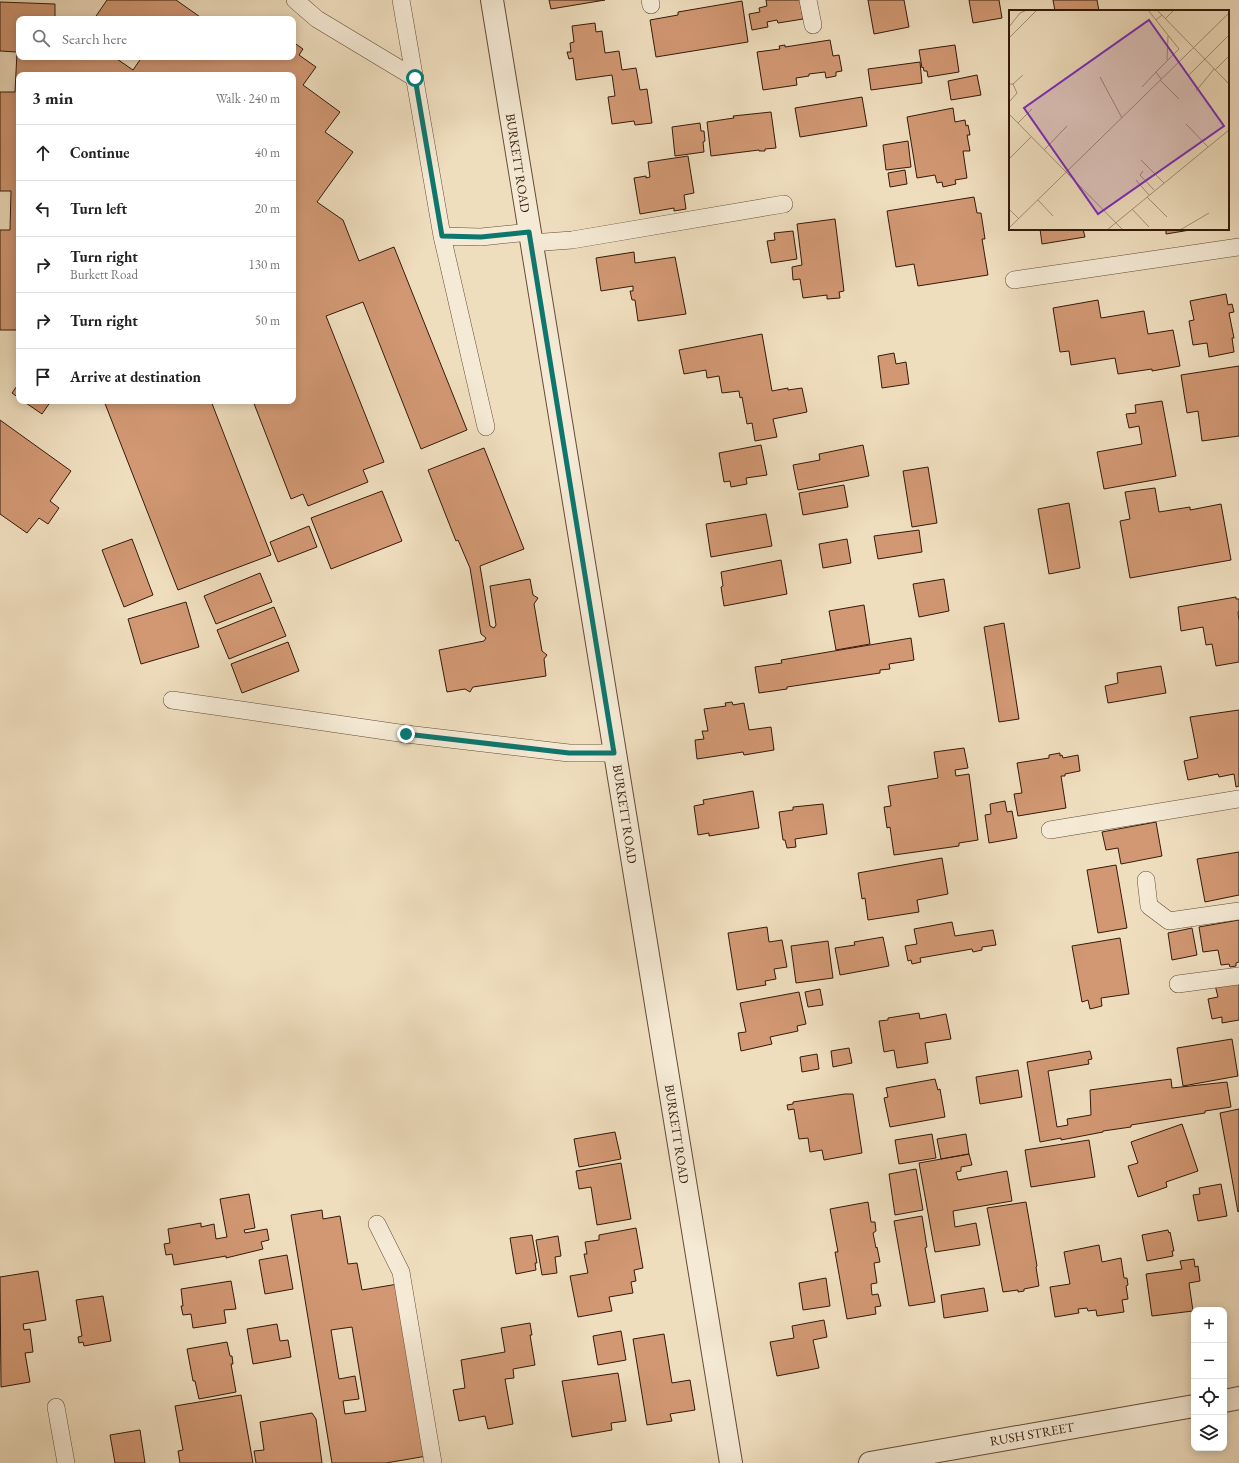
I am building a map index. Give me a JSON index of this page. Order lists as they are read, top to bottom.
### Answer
{
  "streets": {
    "street": ["BURKETT ROAD", "RUSH STREET"]
  },
  "page": {
    "search": "Search here",
    "heading": ["3 min", "Walk · 240 m"],
    "list": [
      ["Continue", "40 m"],
      ["Turn left", "20 m"],
      ["Turn right", "Burkett Road", "130 m"],
      ["Turn right", "50 m"],
      "Arrive at destination"
    ],
    "map_buttons": ["+", "−"]
  }
}
